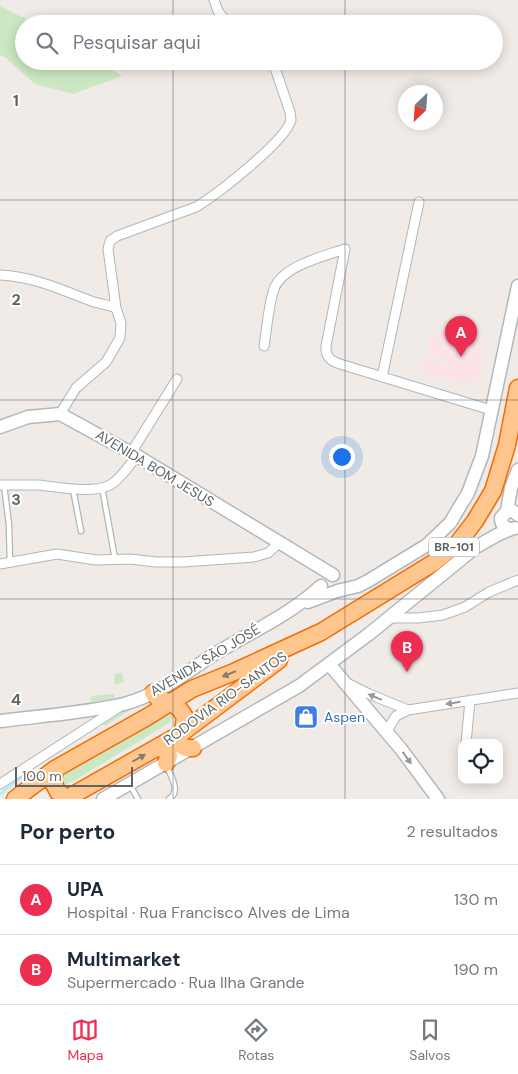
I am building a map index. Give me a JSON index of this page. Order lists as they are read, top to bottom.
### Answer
{
  "streets": {
    "highway": ["BR-101", "RODOVIA RIO-SANTOS"],
    "main road": ["AVENIDA BOM JESUS", "AVENIDA SÃO JOSÉ"]
  },
  "crossings": [
    ["AVENIDA BOM JESUS", "AVENIDA SÃO JOSÉ"]
  ],
  "places": {
    "shop": ["Aspen"]
  },
  "scale_bar": "100 m",
  "north": "bottom left",
  "page": {
    "search": "Pesquisar aqui",
    "pins": ["A", "B"],
    "scale": "100 m",
    "heading": ["Por perto", "2 resultados"],
    "list": [
      {
        "mark": "A",
        "name": "UPA",
        "note": "Hospital · Rua Francisco Alves de Lima",
        "value": "130 m"
      },
      {
        "mark": "B",
        "name": "Multimarket",
        "note": "Supermercado · Rua Ilha Grande",
        "value": "190 m"
      }
    ],
    "nav": ["Mapa", "Rotas", "Salvos"]
  },
  "grid": {
    "rows": [
      "1",
      "2",
      "3",
      "4"
    ]
  }
}
